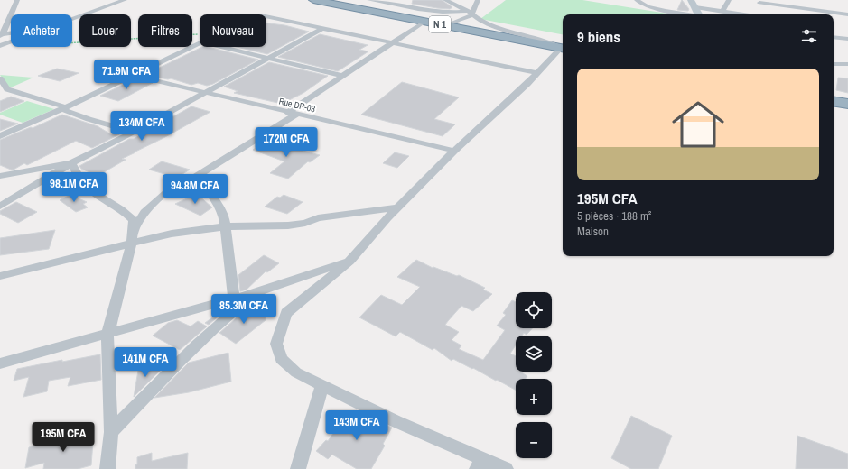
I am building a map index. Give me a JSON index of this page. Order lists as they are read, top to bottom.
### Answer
{
  "streets": {
    "highway": ["N 1"],
    "street": ["Rue DR-03"]
  },
  "page": {
    "chip": [
      "Acheter",
      "Louer",
      "Filtres",
      "Nouveau"
    ],
    "heading": "9 biens",
    "list": [
      {
        "name": "195M CFA",
        "note": "5 pièces · 188 m² · Maison"
      }
    ],
    "price": [
      "71.9M CFA",
      "134M CFA",
      "172M CFA",
      "98.1M CFA",
      "94.8M CFA",
      "85.3M CFA",
      "141M CFA",
      "143M CFA",
      "195M CFA"
    ],
    "map_buttons": ["+", "−"]
  }
}
